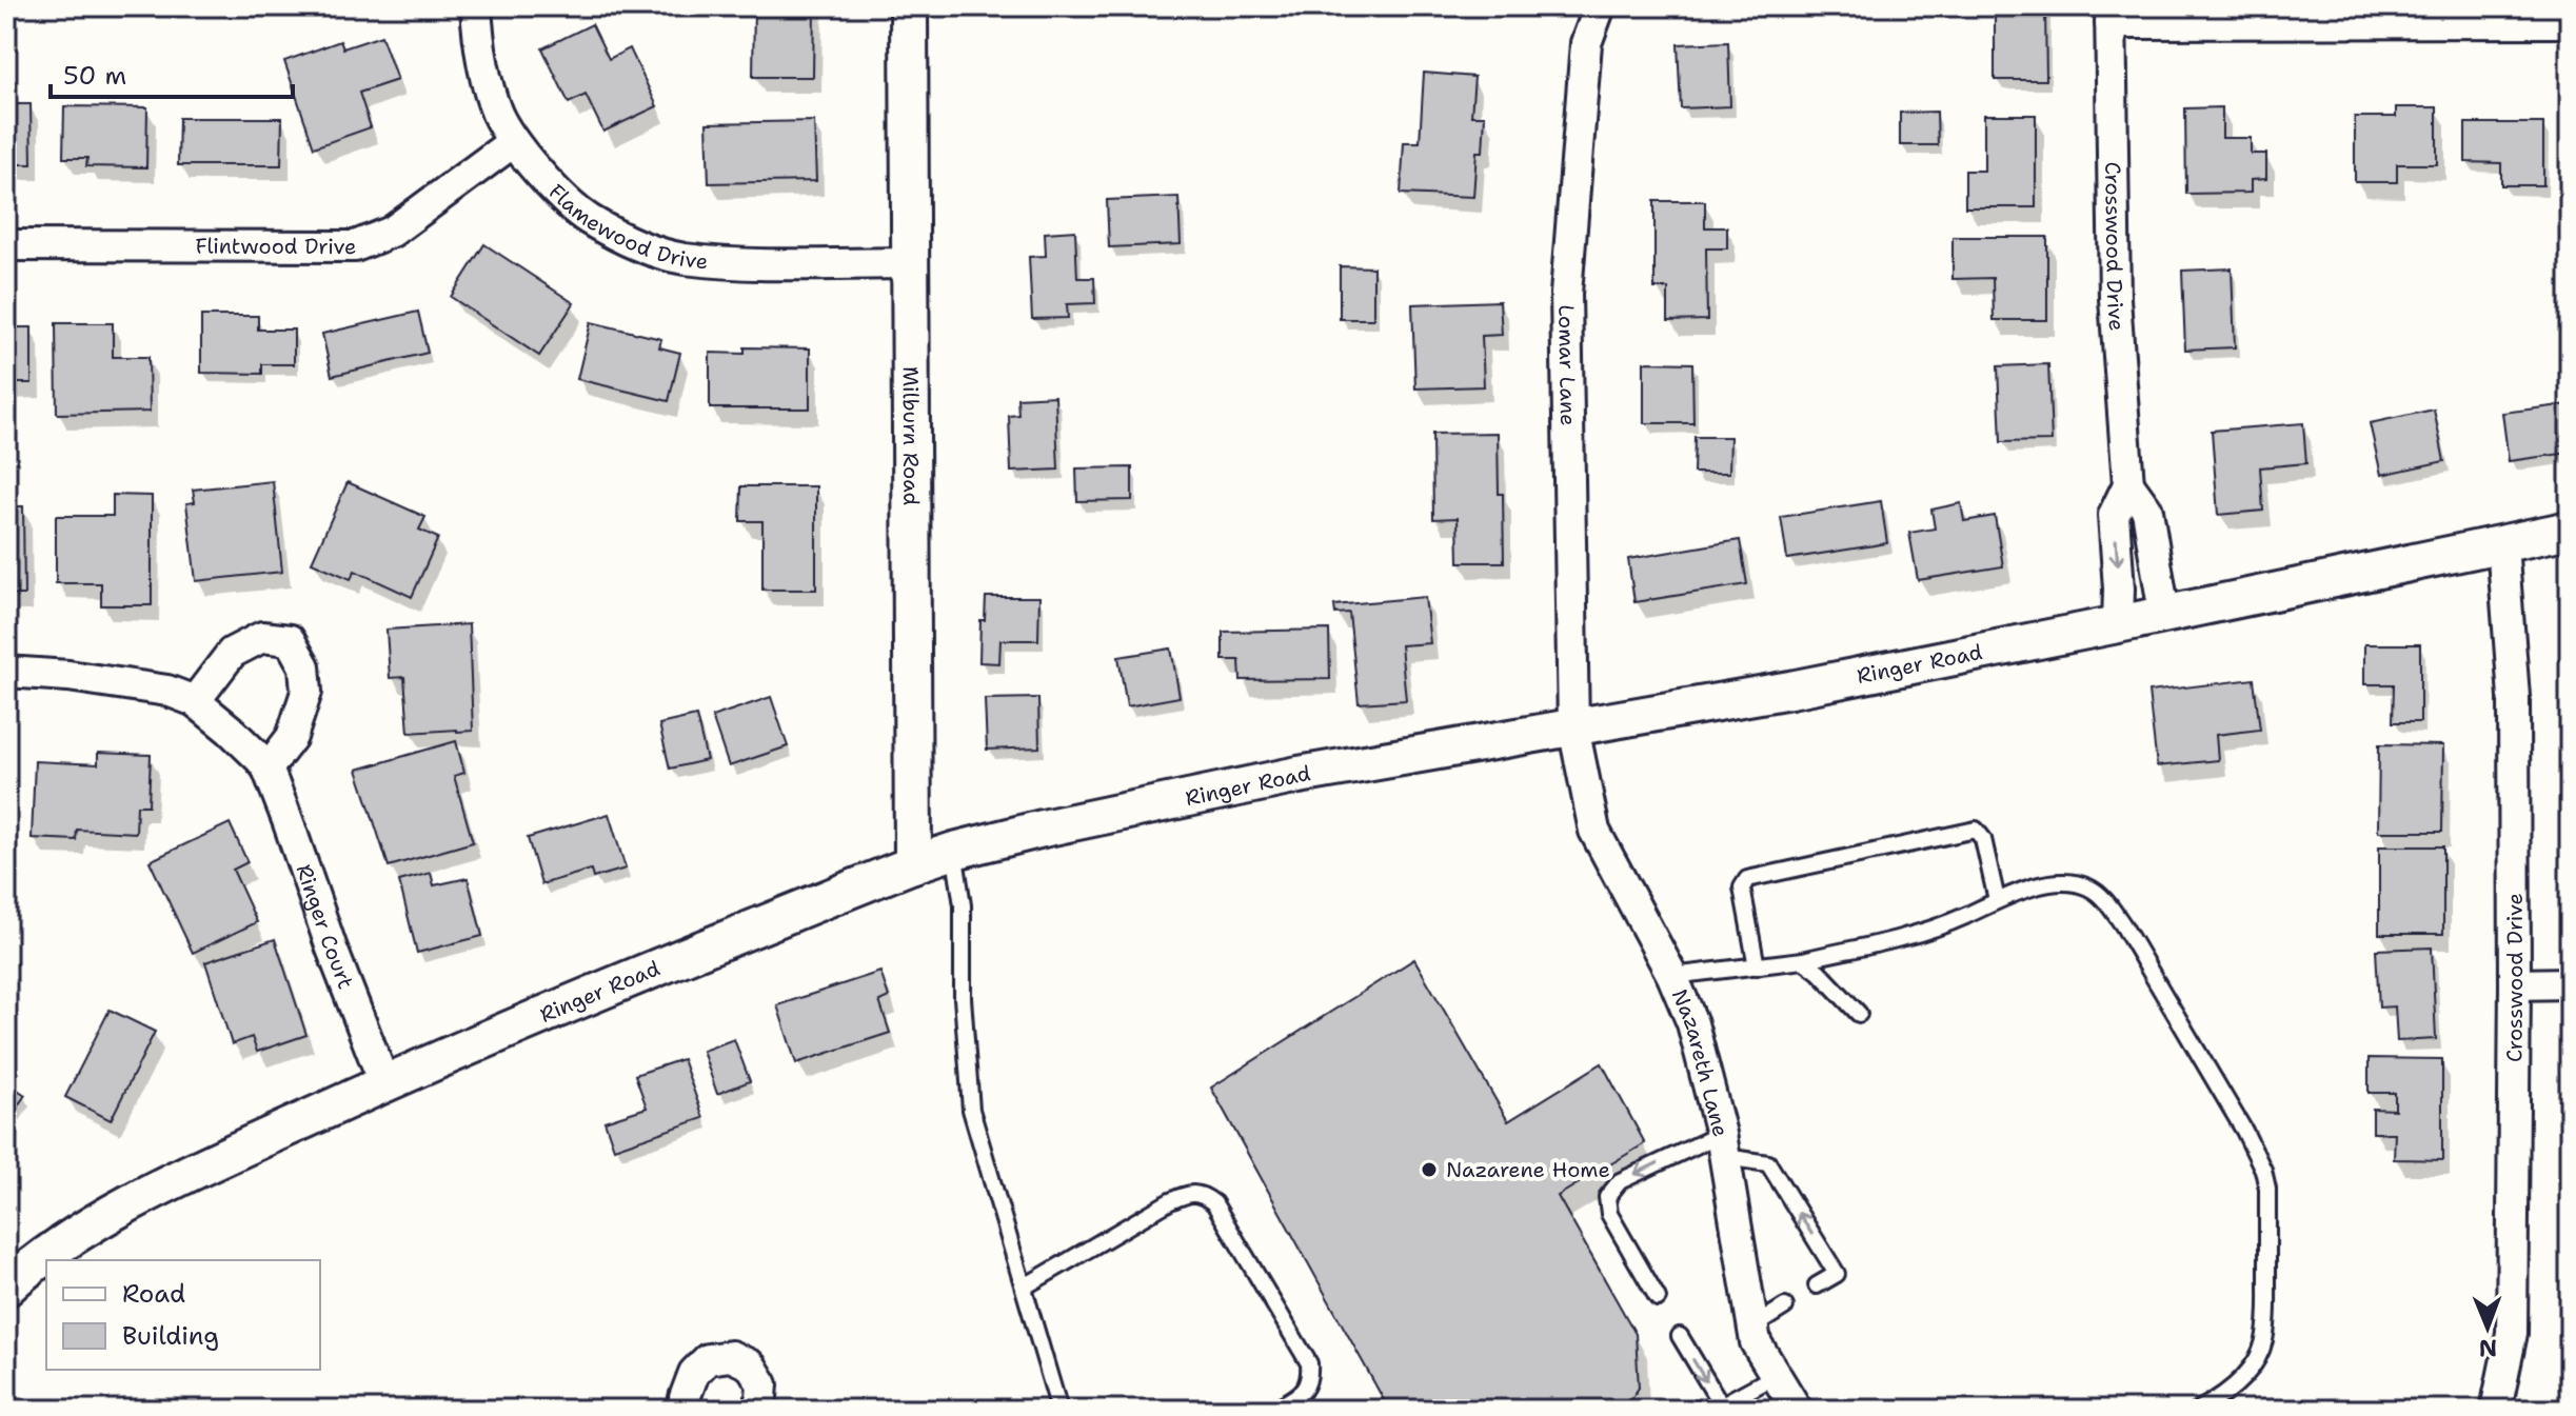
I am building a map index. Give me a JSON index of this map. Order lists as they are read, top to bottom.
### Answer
{
  "streets": {
    "street": [
      "Flamewood Drive",
      "Flintwood Drive",
      "Crosswood Drive",
      "Lomar Lane",
      "Milburn Road",
      "Ringer Road",
      "Ringer Court",
      "Nazareth Lane"
    ]
  },
  "crossings": [
    ["Flamewood Drive", "Flintwood Drive"],
    ["Flamewood Drive", "Milburn Road"],
    ["Crosswood Drive", "Ringer Road"],
    ["Lomar Lane", "Ringer Road"],
    ["Lomar Lane", "Nazareth Lane"],
    ["Milburn Road", "Ringer Road"],
    ["Ringer Road", "Ringer Court"],
    ["Ringer Road", "Nazareth Lane"]
  ],
  "places": ["Nazarene Home"],
  "legend": ["Road", "Building"],
  "scale_bar": "50 m",
  "north": "bottom"
}
